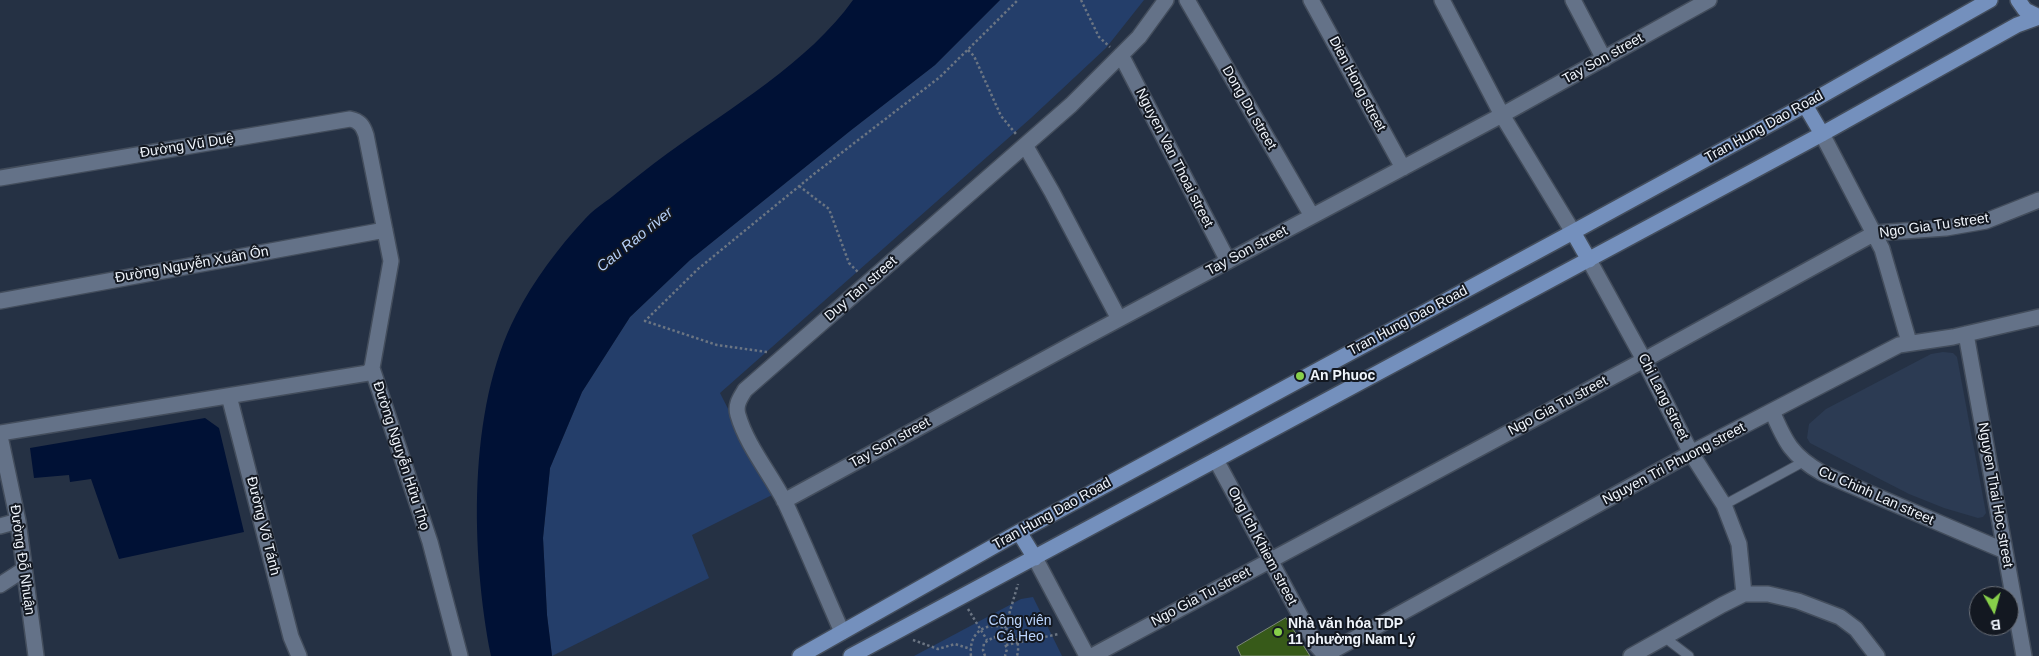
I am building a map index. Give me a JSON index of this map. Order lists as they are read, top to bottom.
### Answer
{
  "streets": {
    "main road": ["Tran Hung Dao Road"],
    "street": [
      "Tay Son street",
      "Dien Hong street",
      "Dong Du street",
      "Đường Vũ Duệ",
      "Nguyen Van Thoai street",
      "Ngo Gia Tu street",
      "Đường Nguyễn Xuân Ôn",
      "Duy Tan street",
      "Chi Lang street",
      "Đường Nguyễn Hữu Thọ",
      "Nguyen Tri Phuong street",
      "Nguyen Thai Hoc street",
      "Cu Chinh Lan street",
      "Đường Võ Tánh",
      "Ong Ich Khiem street",
      "Đường Đỗ Nhuận"
    ]
  },
  "crossings": [
    ["Tay Son street", "Dien Hong street"],
    ["Tay Son street", "Dong Du street"],
    ["Tay Son street", "Nguyen Van Thoai street"],
    ["Tay Son street", "Duy Tan street"],
    ["Tran Hung Dao Road", "Duy Tan street"],
    ["Đường Vũ Duệ", "Đường Nguyễn Hữu Thọ"],
    ["Nguyen Van Thoai street", "Duy Tan street"],
    ["Ngo Gia Tu street", "Chi Lang street"],
    ["Ngo Gia Tu street", "Ong Ich Khiem street"],
    ["Đường Nguyễn Xuân Ôn", "Đường Nguyễn Hữu Thọ"],
    ["Chi Lang street", "Nguyen Tri Phuong street"],
    ["Nguyen Tri Phuong street", "Nguyen Thai Hoc street"],
    ["Nguyen Tri Phuong street", "Cu Chinh Lan street"],
    ["Nguyen Tri Phuong street", "Ong Ich Khiem street"],
    ["Nguyen Thai Hoc street", "Cu Chinh Lan street"]
  ],
  "water": ["Cau Rao river"],
  "parks": ["Công viên Cá Heo"],
  "places": ["An Phuoc", "Nhà văn hóa TDP 11 phường Nam Lý"],
  "north": "bottom"
}
